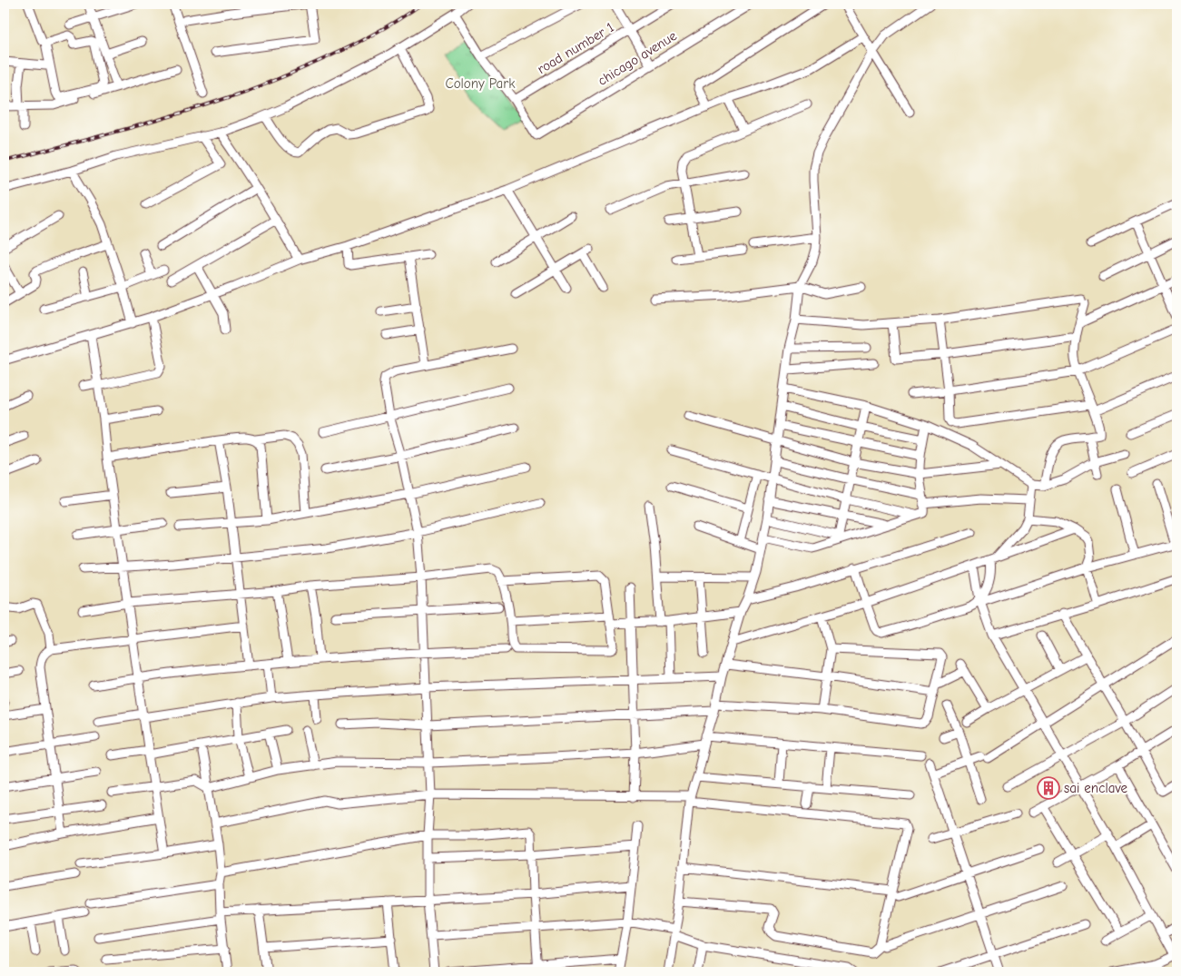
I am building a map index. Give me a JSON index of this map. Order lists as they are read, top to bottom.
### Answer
{
  "streets": {
    "street": ["road number 1", "chicago avenue"]
  },
  "crossings": [
    ["road number 1", "chicago avenue"]
  ],
  "parks": ["Colony Park"],
  "places": {
    "building": ["sai enclave"]
  }
}
